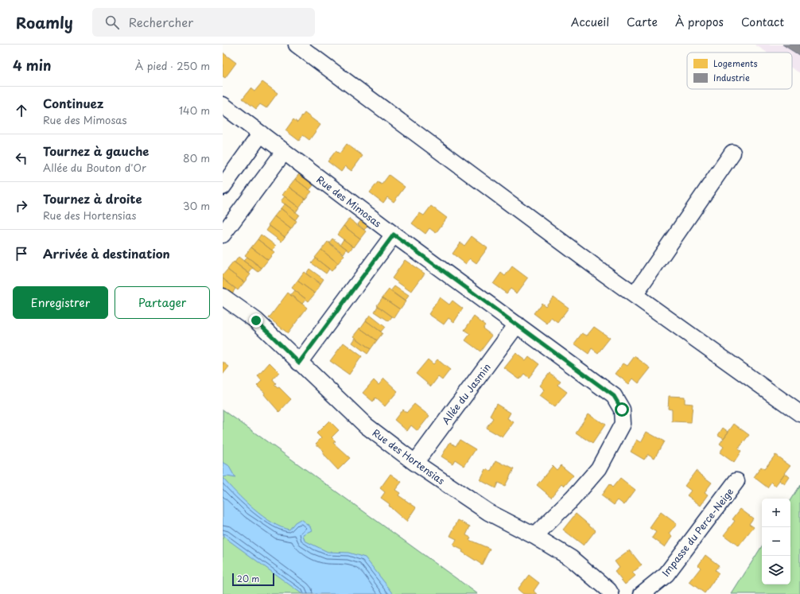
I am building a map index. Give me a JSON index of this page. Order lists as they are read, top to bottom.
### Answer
{
  "streets": {
    "street": [
      "Rue des Mimosas",
      "Allée du Jasmin",
      "Rue des Hortensias",
      "Impasse du Perce-Neige"
    ]
  },
  "crossings": [
    ["Rue des Mimosas", "Allée du Jasmin"],
    ["Rue des Mimosas", "Rue des Hortensias"],
    ["Allée du Jasmin", "Rue des Hortensias"]
  ],
  "legend": ["Logements", "Industrie"],
  "scale_bar": "20 m",
  "page": {
    "header": "Roamly",
    "search": "Rechercher",
    "nav": [
      "Accueil",
      "Carte",
      "À propos",
      "Contact"
    ],
    "heading": ["4 min", "À pied · 250 m"],
    "list": [
      ["Continuez", "Rue des Mimosas", "140 m"],
      ["Tournez à gauche", "Allée du Bouton d'Or", "80 m"],
      ["Tournez à droite", "Rue des Hortensias", "30 m"],
      "Arrivée à destination"
    ],
    "buttons": ["Enregistrer", "Partager"],
    "map_buttons": ["+", "−"],
    "scale": "20 m"
  }
}
